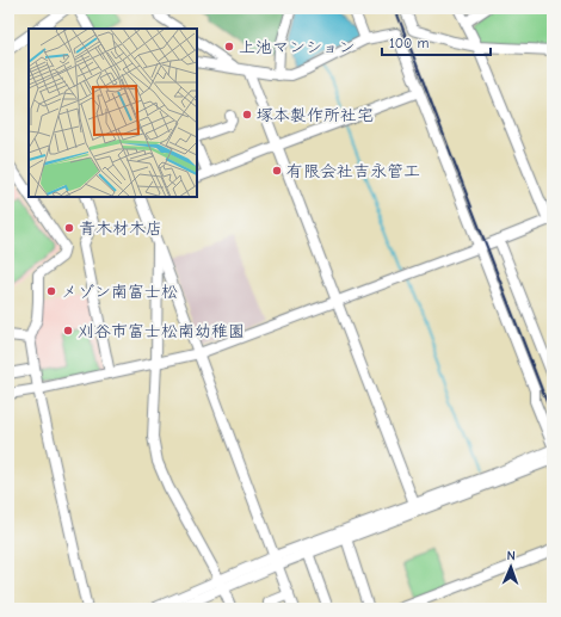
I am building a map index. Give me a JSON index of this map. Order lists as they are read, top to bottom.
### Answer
{
  "places": [
    "上池マンション",
    "塚本製作所社宅",
    "有限会社吉永管工",
    "青木材木店",
    "メゾン南富士松",
    "刈谷市富士松南幼稚園"
  ],
  "scale_bar": "100 m",
  "north": "top"
}
